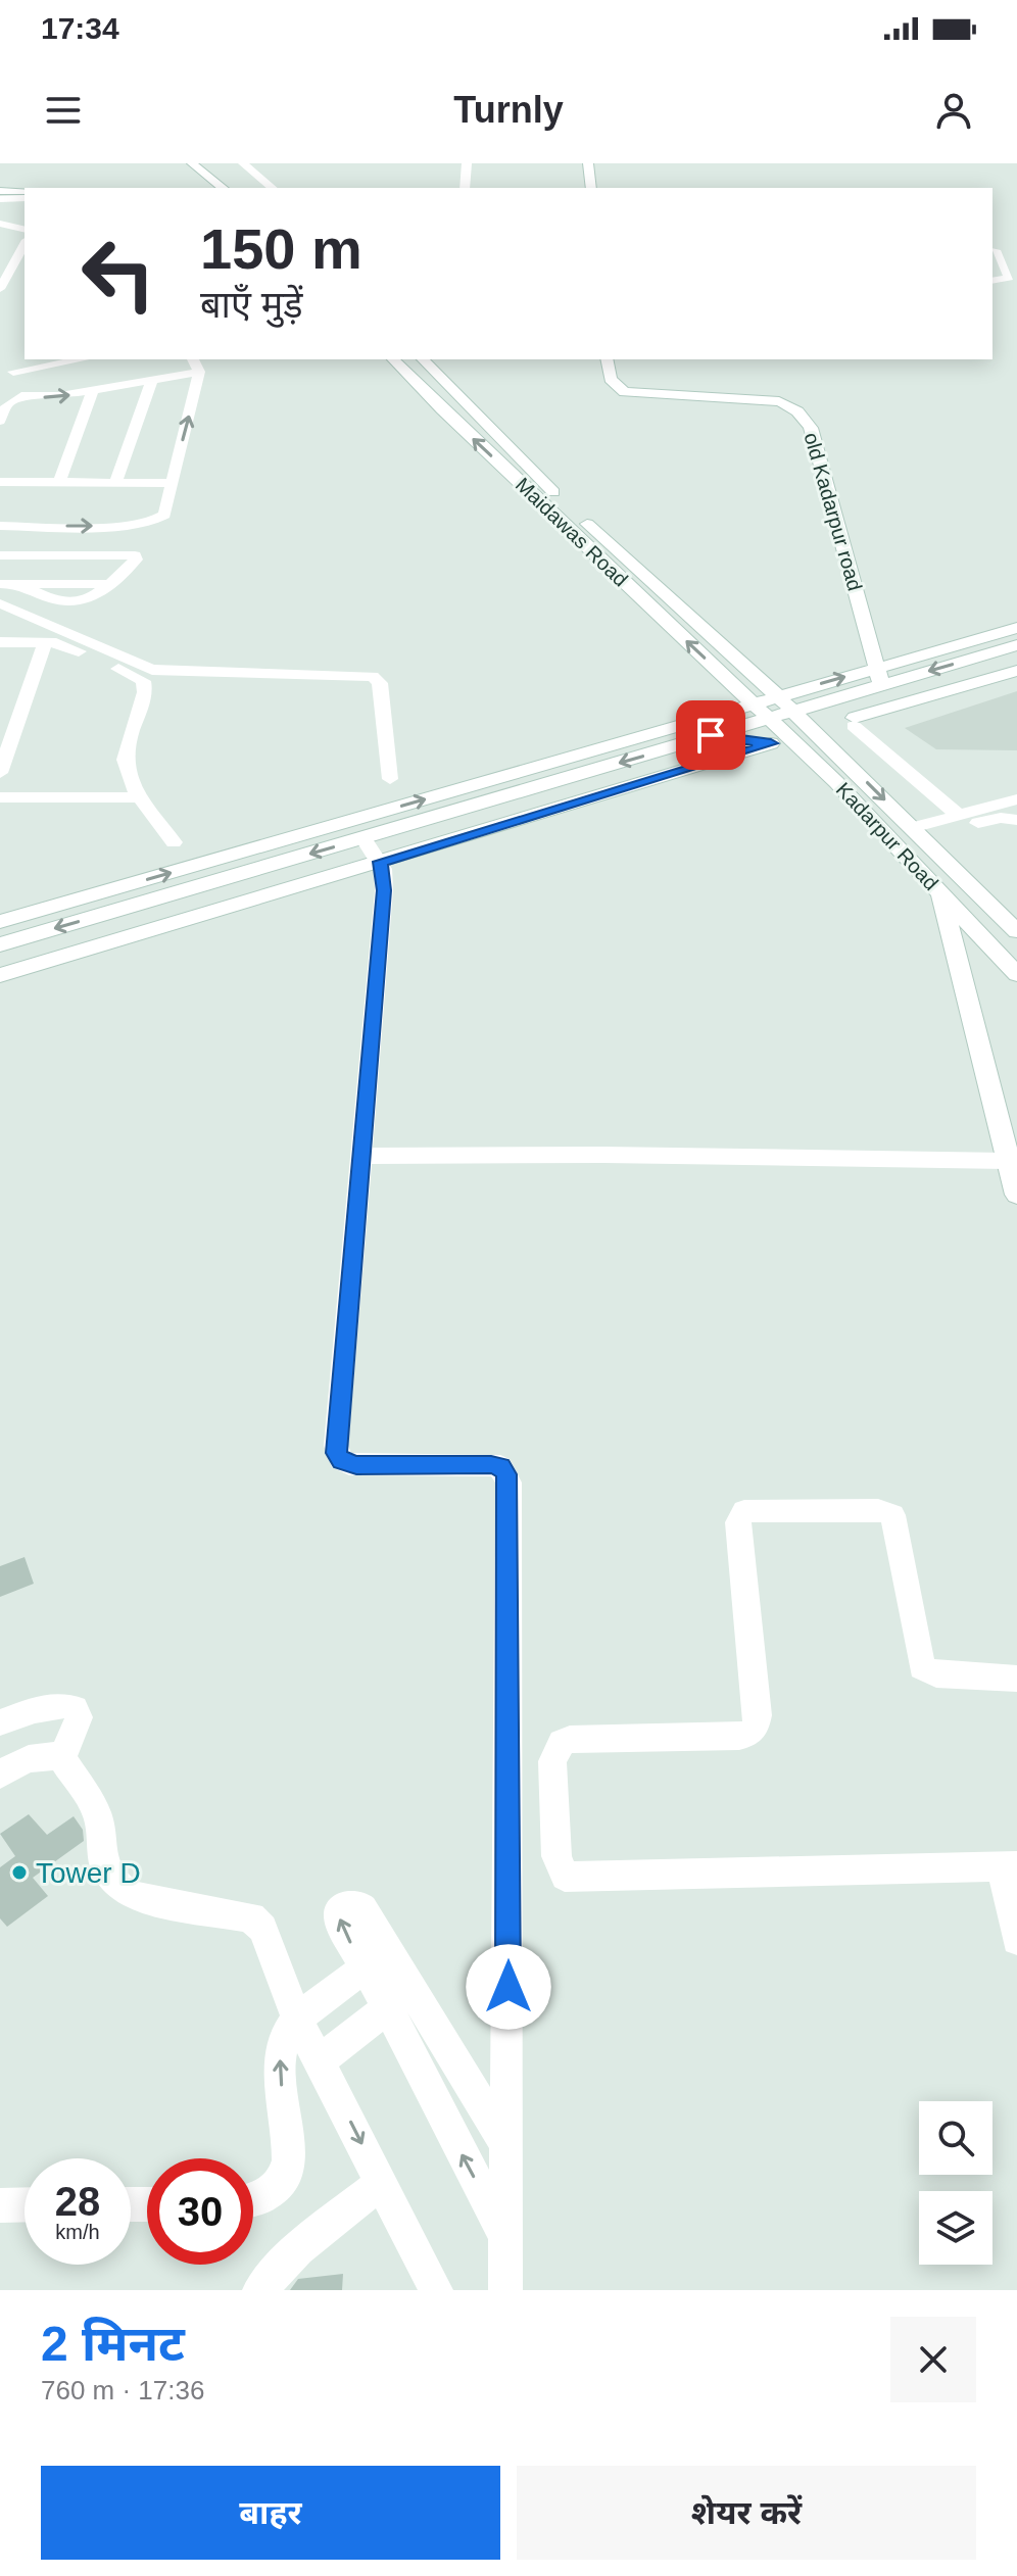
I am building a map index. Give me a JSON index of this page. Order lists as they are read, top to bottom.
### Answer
{
  "streets": {
    "street": ["old Kadarpur road", "Maidawas Road", "Kadarpur Road"]
  },
  "crossings": [
    ["Maidawas Road", "Kadarpur Road"]
  ],
  "places": ["Tower D"],
  "page": {
    "status": "17:34",
    "header": "Turnly",
    "turn": ["150 m", "बाएँ मुड़ें"],
    "speed": "28 km/h",
    "limit": "30",
    "heading": ["2 मिनट", "760 m · 17:36"],
    "buttons": ["बाहर", "शेयर करें"]
  }
}
